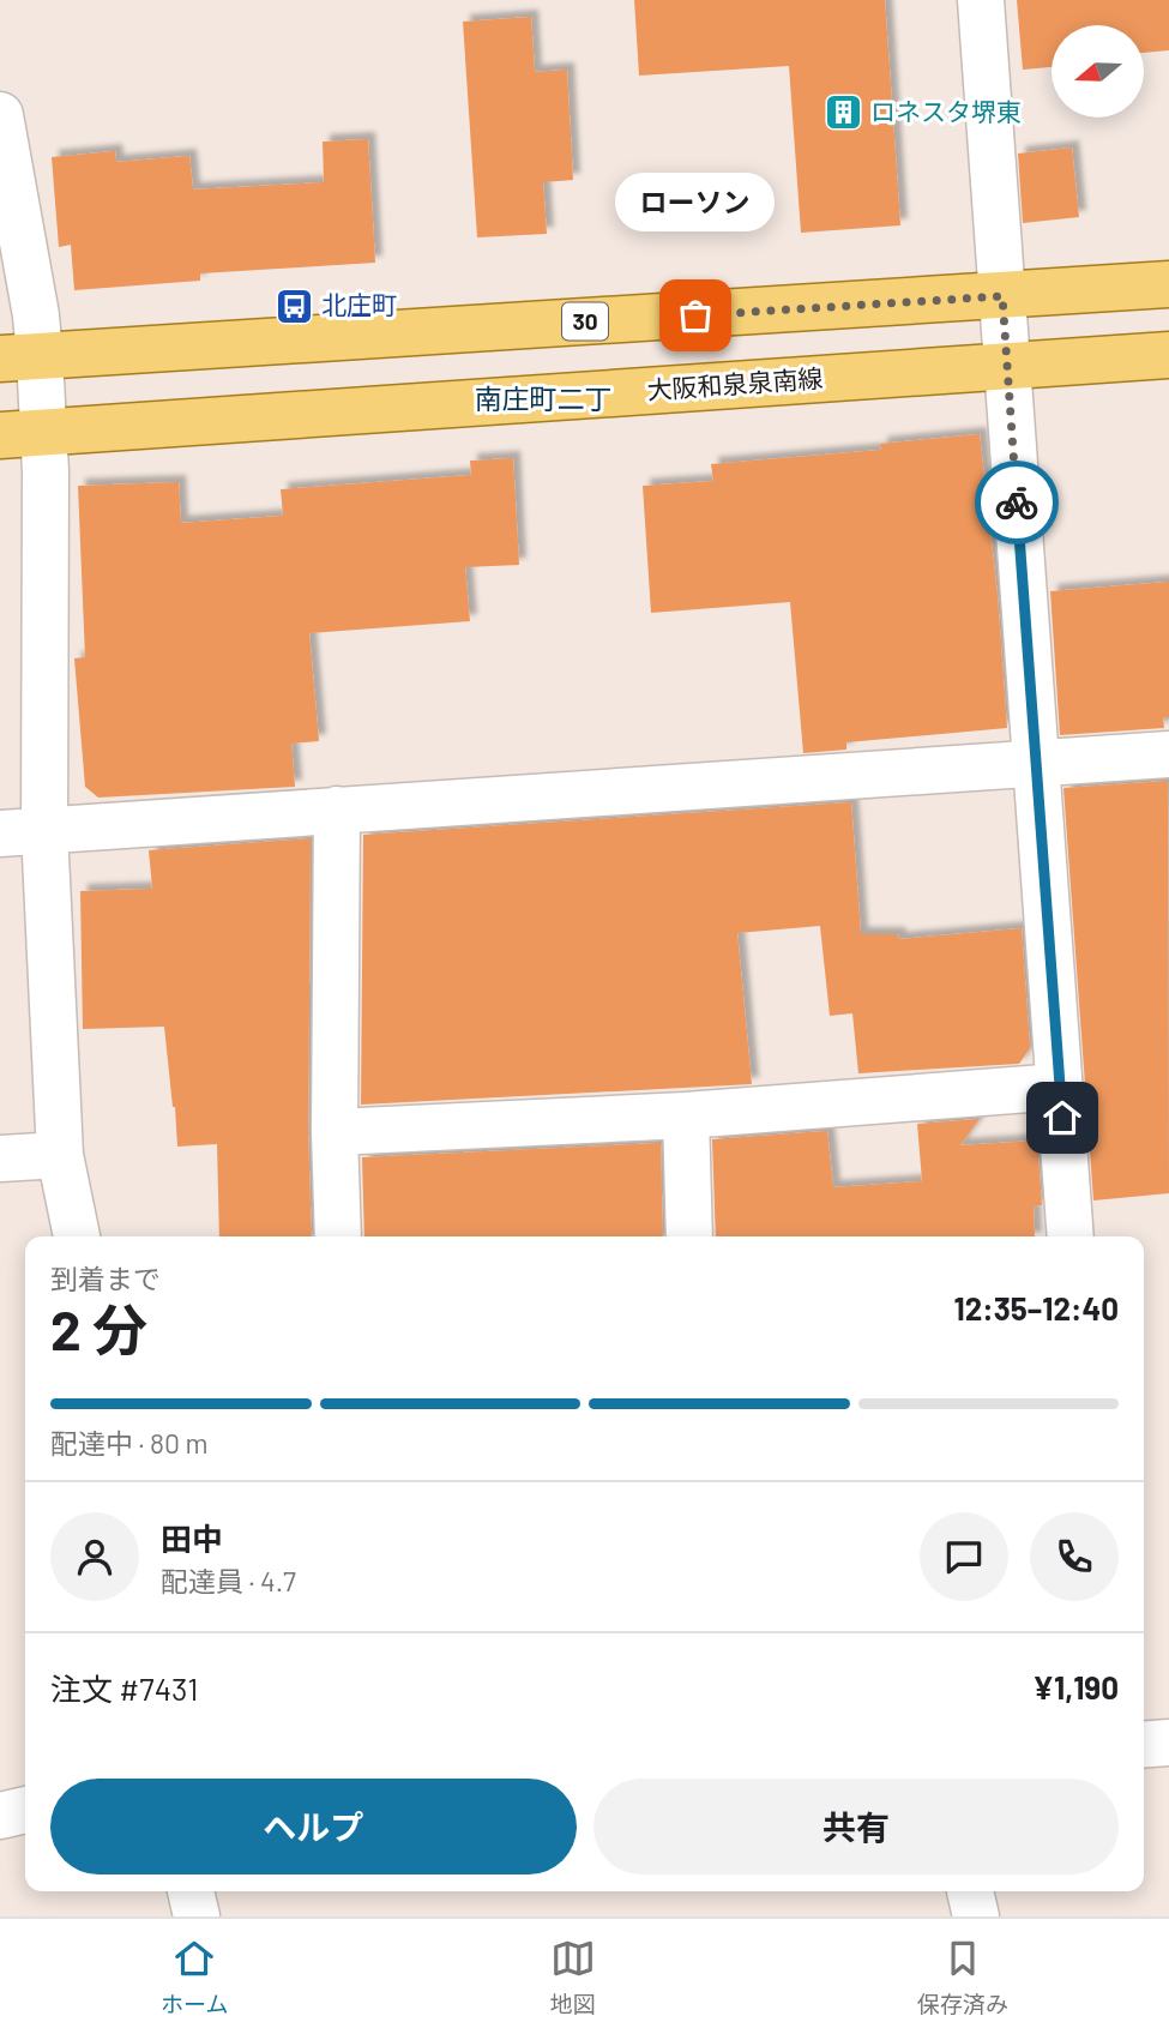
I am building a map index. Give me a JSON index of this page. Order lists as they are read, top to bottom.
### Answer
{
  "streets": {
    "main road": ["30", "大阪和泉泉南線"]
  },
  "districts": ["南庄町二丁"],
  "places": {
    "building": ["ロネスタ堺東"],
    "bus stop": ["北庄町"],
    "other": ["ローソン"]
  },
  "north": "left",
  "page": {
    "bubble": "ローソン",
    "heading": ["2 分", "到着まで", "12:35–12:40"],
    "panel": [
      "田中",
      "配達員 · 4.7",
      "注文 #7431",
      "¥1,190"
    ],
    "bar": "配達中 · 80 m",
    "buttons": ["ヘルプ", "共有"],
    "tabs": ["ホーム", "地図", "保存済み"]
  }
}
